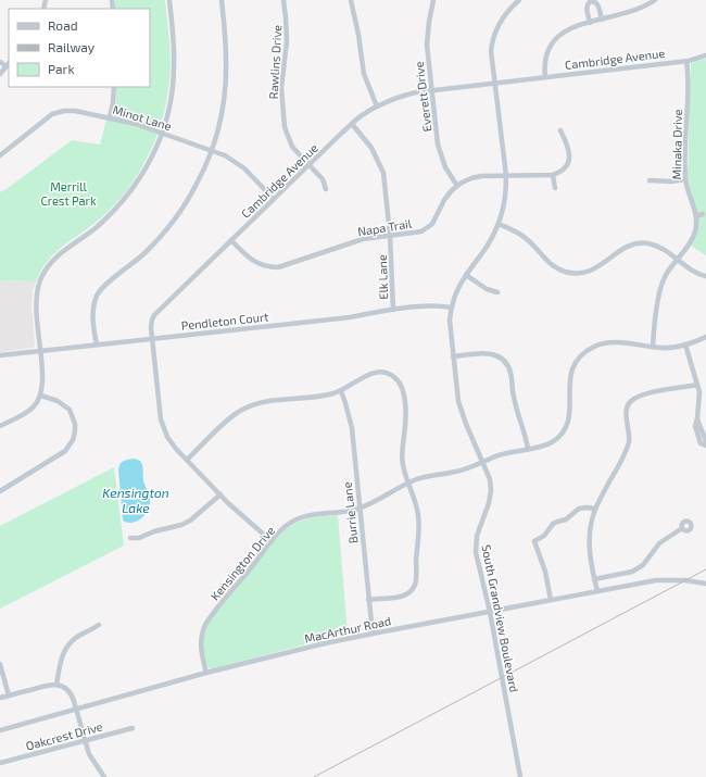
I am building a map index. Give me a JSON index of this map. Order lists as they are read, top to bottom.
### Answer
{
  "streets": {
    "street": [
      "Cambridge Avenue",
      "Rawlins Drive",
      "Everett Drive",
      "Minot Lane",
      "Minaka Drive",
      "Napa Trail",
      "Elk Lane",
      "Pendleton Court",
      "Burrie Lane",
      "Kensington Drive",
      "South Grandview Boulevard",
      "MacArthur Road",
      "Oakcrest Drive"
    ]
  },
  "crossings": [
    ["Cambridge Avenue", "Rawlins Drive"],
    ["Cambridge Avenue", "Everett Drive"],
    ["Cambridge Avenue", "Minot Lane"],
    ["Cambridge Avenue", "Minaka Drive"],
    ["Cambridge Avenue", "Napa Trail"],
    ["Cambridge Avenue", "Elk Lane"],
    ["Cambridge Avenue", "Pendleton Court"],
    ["Cambridge Avenue", "Kensington Drive"],
    ["Cambridge Avenue", "South Grandview Boulevard"],
    ["Everett Drive", "Napa Trail"],
    ["Minaka Drive", "Kensington Drive"],
    ["Napa Trail", "Elk Lane"],
    ["Napa Trail", "South Grandview Boulevard"],
    ["Elk Lane", "Pendleton Court"],
    ["Pendleton Court", "South Grandview Boulevard"],
    ["Burrie Lane", "Kensington Drive"],
    ["Burrie Lane", "MacArthur Road"],
    ["Kensington Drive", "South Grandview Boulevard"],
    ["Kensington Drive", "MacArthur Road"],
    ["South Grandview Boulevard", "MacArthur Road"]
  ],
  "water": ["Kensington Lake"],
  "parks": ["Merrill Crest Park"],
  "legend": ["Road", "Railway", "Park"]
}
